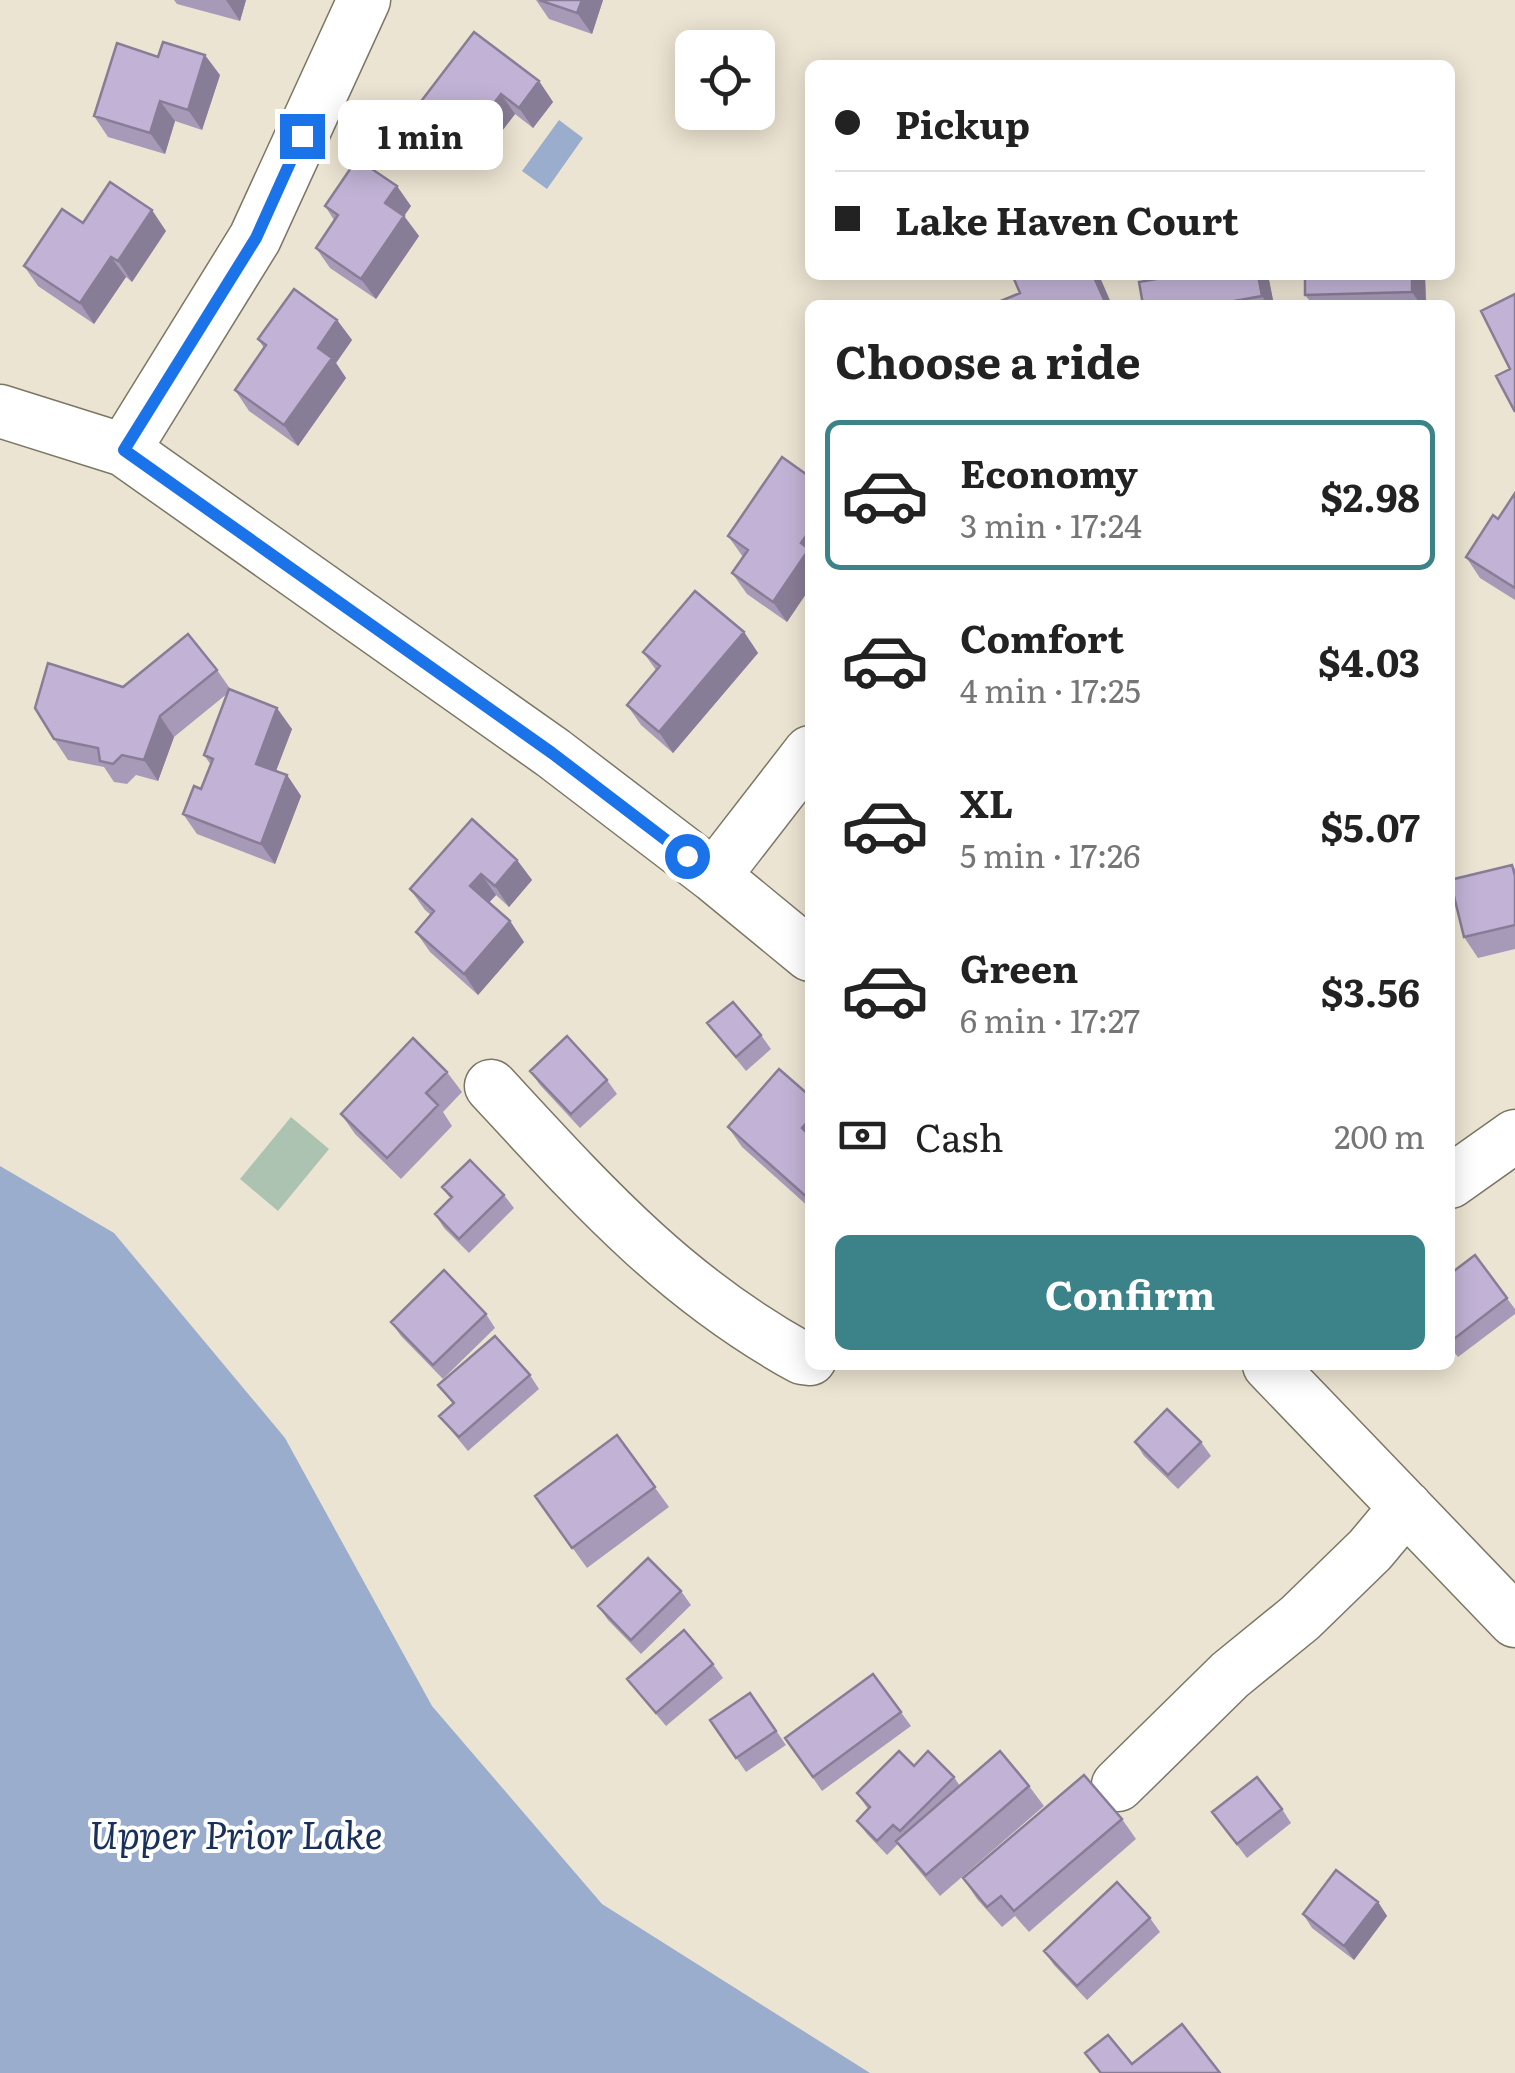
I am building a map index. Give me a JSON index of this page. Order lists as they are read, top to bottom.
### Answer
{
  "water": ["Upper Prior Lake"],
  "page": {
    "banner": ["Pickup", "Lake Haven Court"],
    "bubble": "1 min",
    "heading": "Choose a ride",
    "list": [
      {
        "name": "Economy",
        "note": "3 min · 17:24",
        "value": "$2.98"
      },
      {
        "name": "Comfort",
        "note": "4 min · 17:25",
        "value": "$4.03"
      },
      {
        "name": "XL",
        "note": "5 min · 17:26",
        "value": "$5.07"
      },
      {
        "name": "Green",
        "note": "6 min · 17:27",
        "value": "$3.56"
      }
    ],
    "pay": ["Cash", "200 m"],
    "buttons": "Confirm"
  }
}
